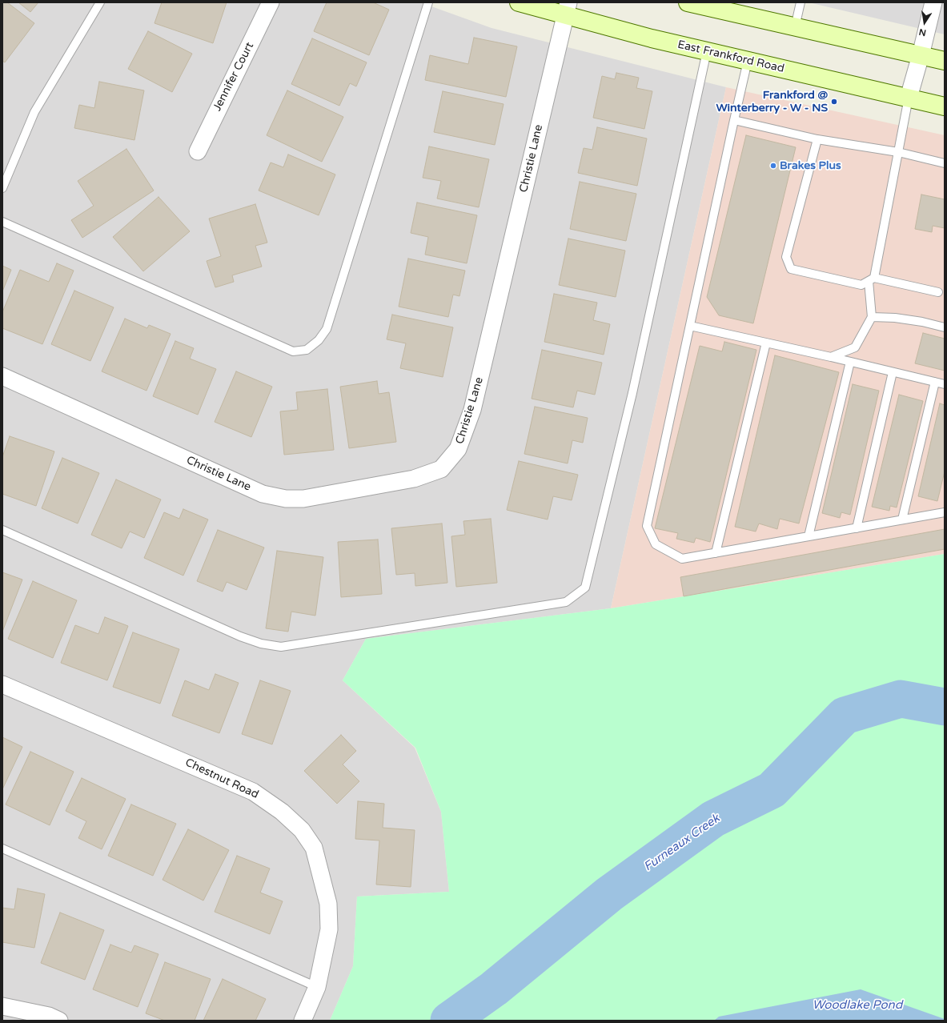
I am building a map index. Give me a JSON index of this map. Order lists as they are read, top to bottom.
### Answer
{
  "streets": {
    "main road": ["East Frankford Road"],
    "street": ["Jennifer Court", "Christie Lane", "Chestnut Road"]
  },
  "crossings": [
    ["East Frankford Road", "Christie Lane"]
  ],
  "water": ["Furneaux Creek", "Woodlake Pond"],
  "places": ["Frankford @ Winterberry - W - NS", "Brakes Plus"],
  "north": "bottom"
}
